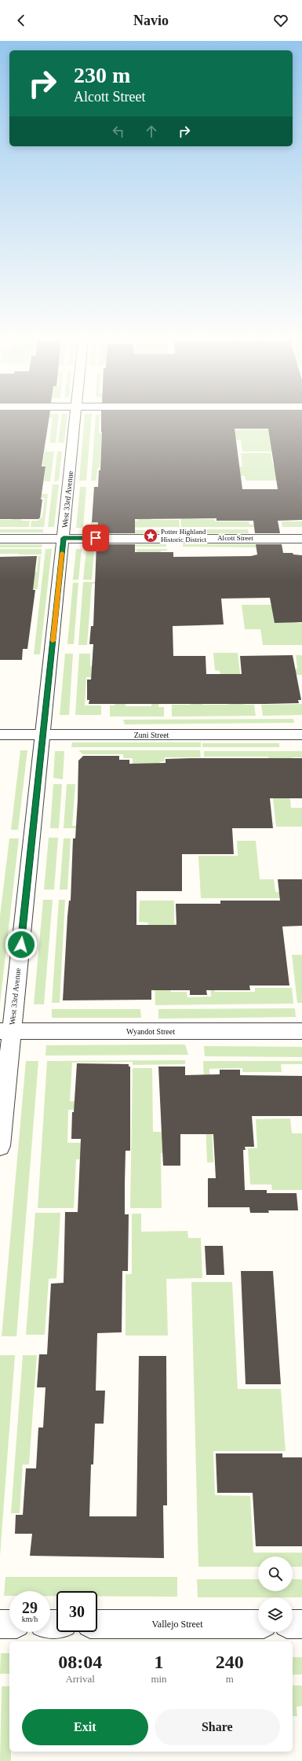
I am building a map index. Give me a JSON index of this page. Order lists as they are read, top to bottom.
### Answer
{
  "streets": {
    "street": [
      "West 33rd Avenue",
      "Alcott Street",
      "Zuni Street",
      "Wyandot Street",
      "Vallejo Street"
    ]
  },
  "crossings": [
    ["West 33rd Avenue", "Alcott Street"],
    ["West 33rd Avenue", "Zuni Street"],
    ["West 33rd Avenue", "Wyandot Street"]
  ],
  "places": {
    "place": ["Potter Highland Historic District"]
  },
  "page": {
    "header": "Navio",
    "turn": ["230 m", "Alcott Street"],
    "speed": "29 km/h",
    "limit": "30",
    "eta": [
      "08:04",
      "Arrival",
      "1",
      "min",
      "240",
      "m"
    ],
    "buttons": ["Exit", "Share"]
  }
}
